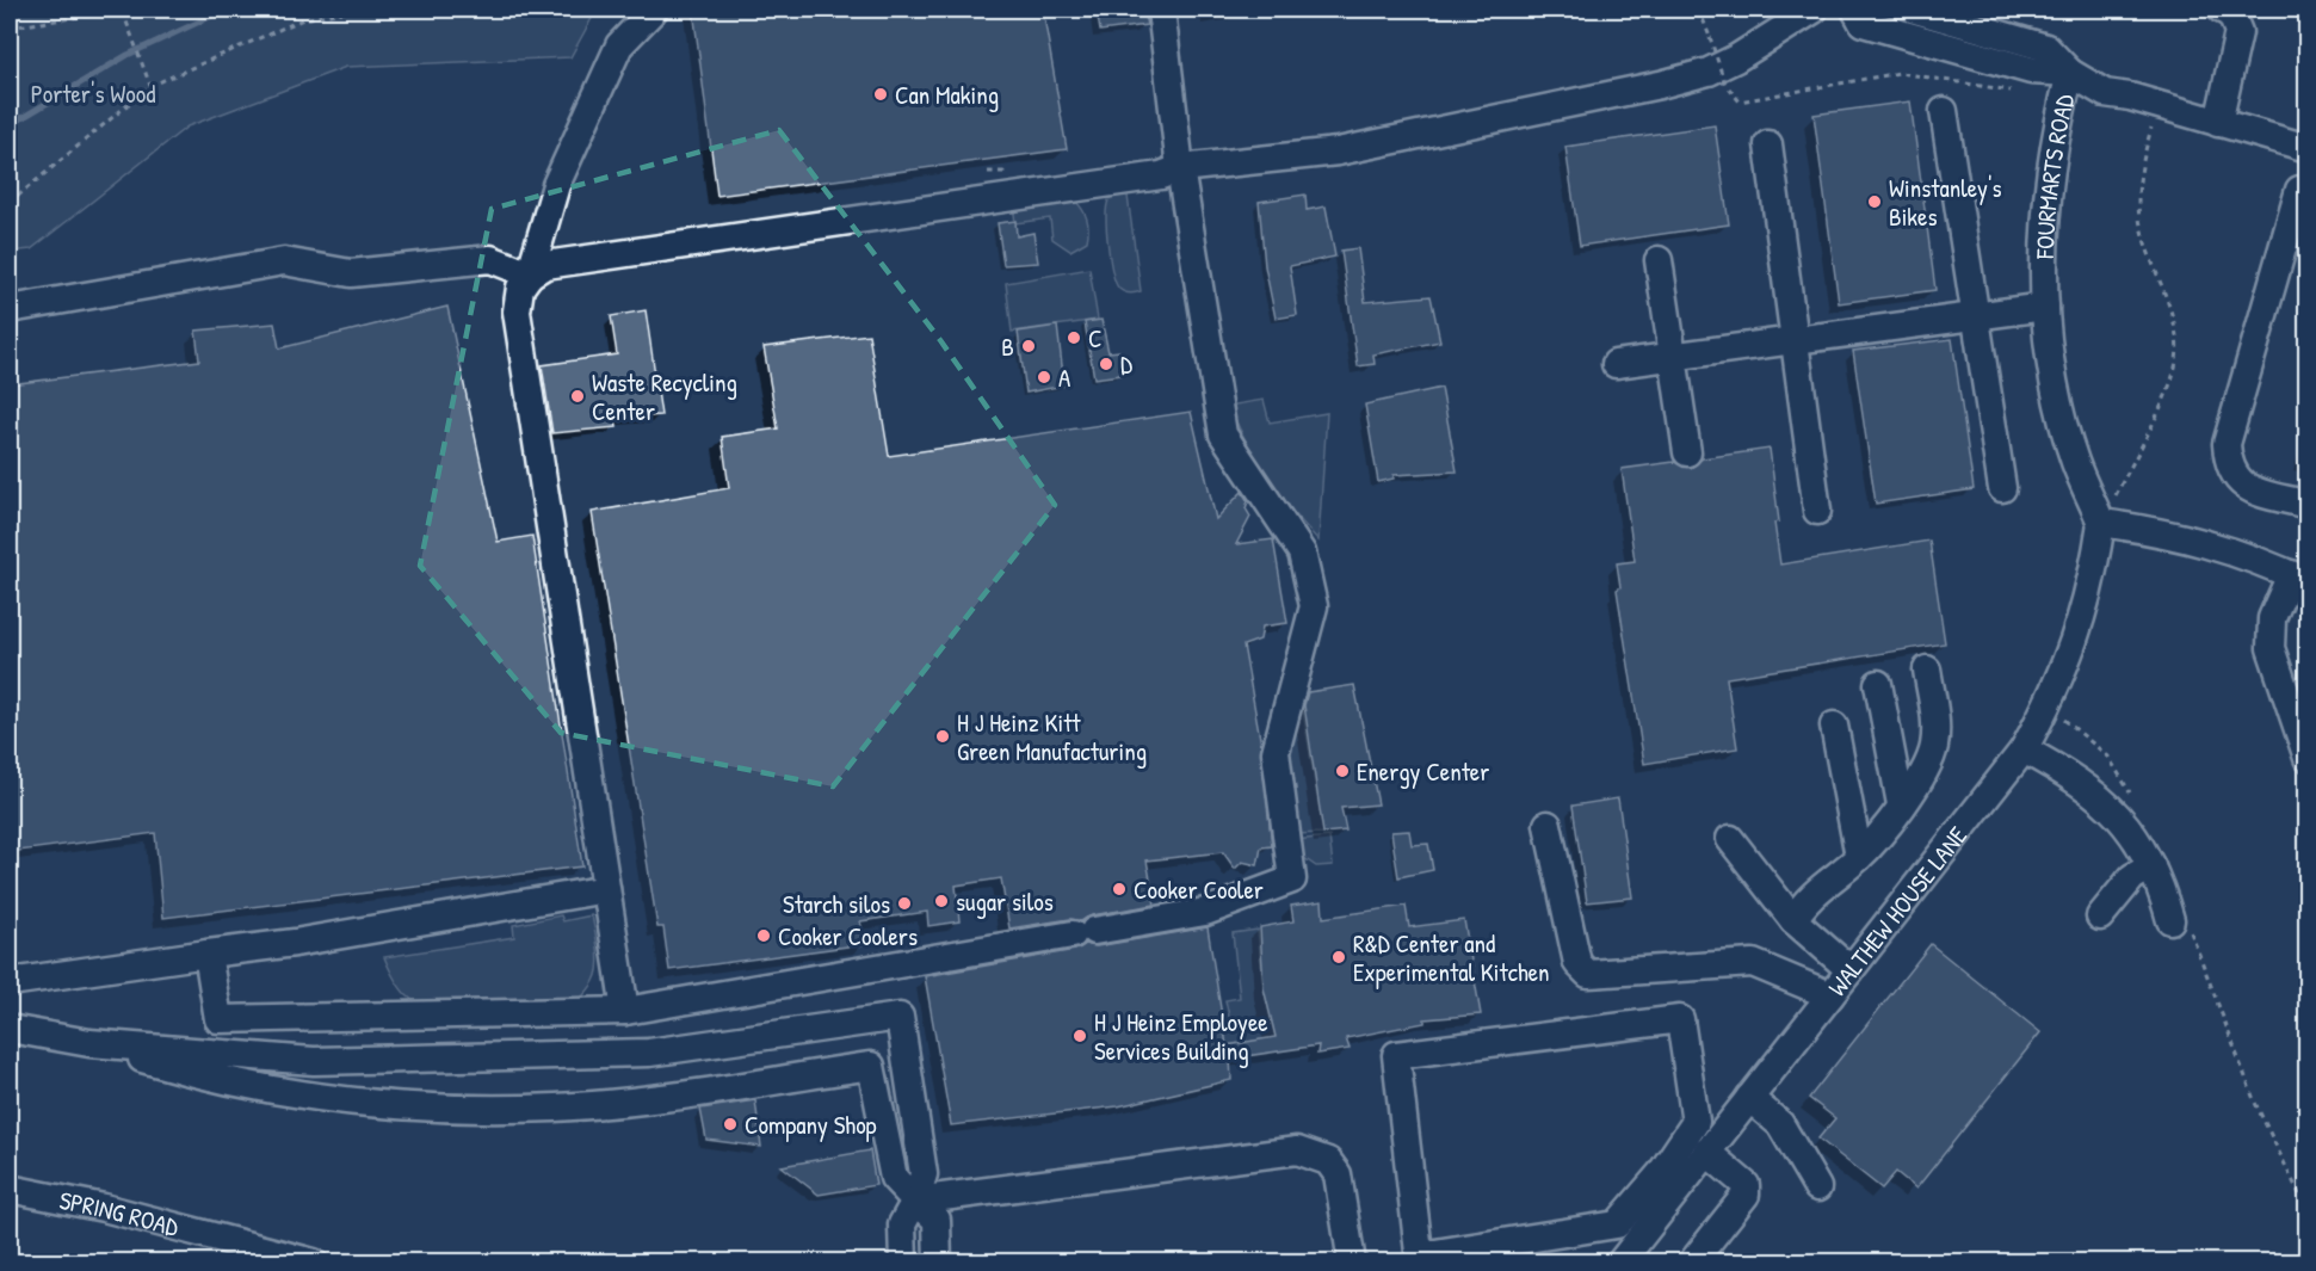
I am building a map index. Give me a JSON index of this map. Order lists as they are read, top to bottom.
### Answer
{
  "streets": {
    "street": ["FOURMARTS ROAD", "WALTHEW HOUSE LANE", "SPRING ROAD"]
  },
  "crossings": [
    ["FOURMARTS ROAD", "WALTHEW HOUSE LANE"]
  ],
  "parks": ["Porter's Wood"],
  "places": [
    "Can Making",
    "Winstanley's Bikes",
    "C",
    "B",
    "D",
    "A",
    "Waste Recycling Center",
    "H J Heinz Kitt Green Manufacturing",
    "Energy Center",
    "Cooker Cooler",
    "sugar silos",
    "Starch silos",
    "Cooker Coolers",
    "R&D Center and Experimental Kitchen",
    "H J Heinz Employee Services Building",
    "Company Shop"
  ]
}
